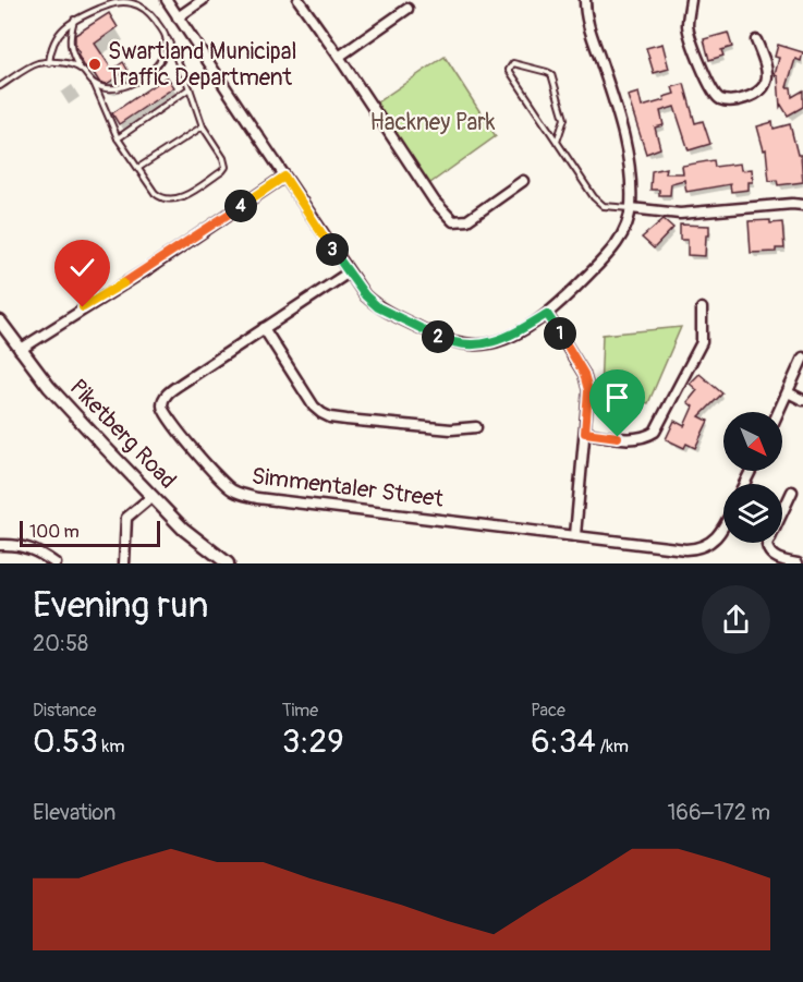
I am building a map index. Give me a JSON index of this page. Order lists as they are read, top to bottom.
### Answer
{
  "streets": {
    "street": ["Piketberg Road", "Simmentaler Street"]
  },
  "parks": ["Hackney Park"],
  "places": ["Swartland Municipal Traffic Department"],
  "scale_bar": "100 m",
  "north": "bottom right",
  "page": {
    "pins": [
      "4",
      "3",
      "1",
      "2"
    ],
    "scale": "100 m",
    "heading": ["Evening run", "20:58"],
    "stats": [
      ["Distance", "0.53 km"],
      ["Time", "3:29"],
      ["Pace", "6:34 /km"]
    ],
    "chart": ["Elevation", "166–172 m"]
  }
}
